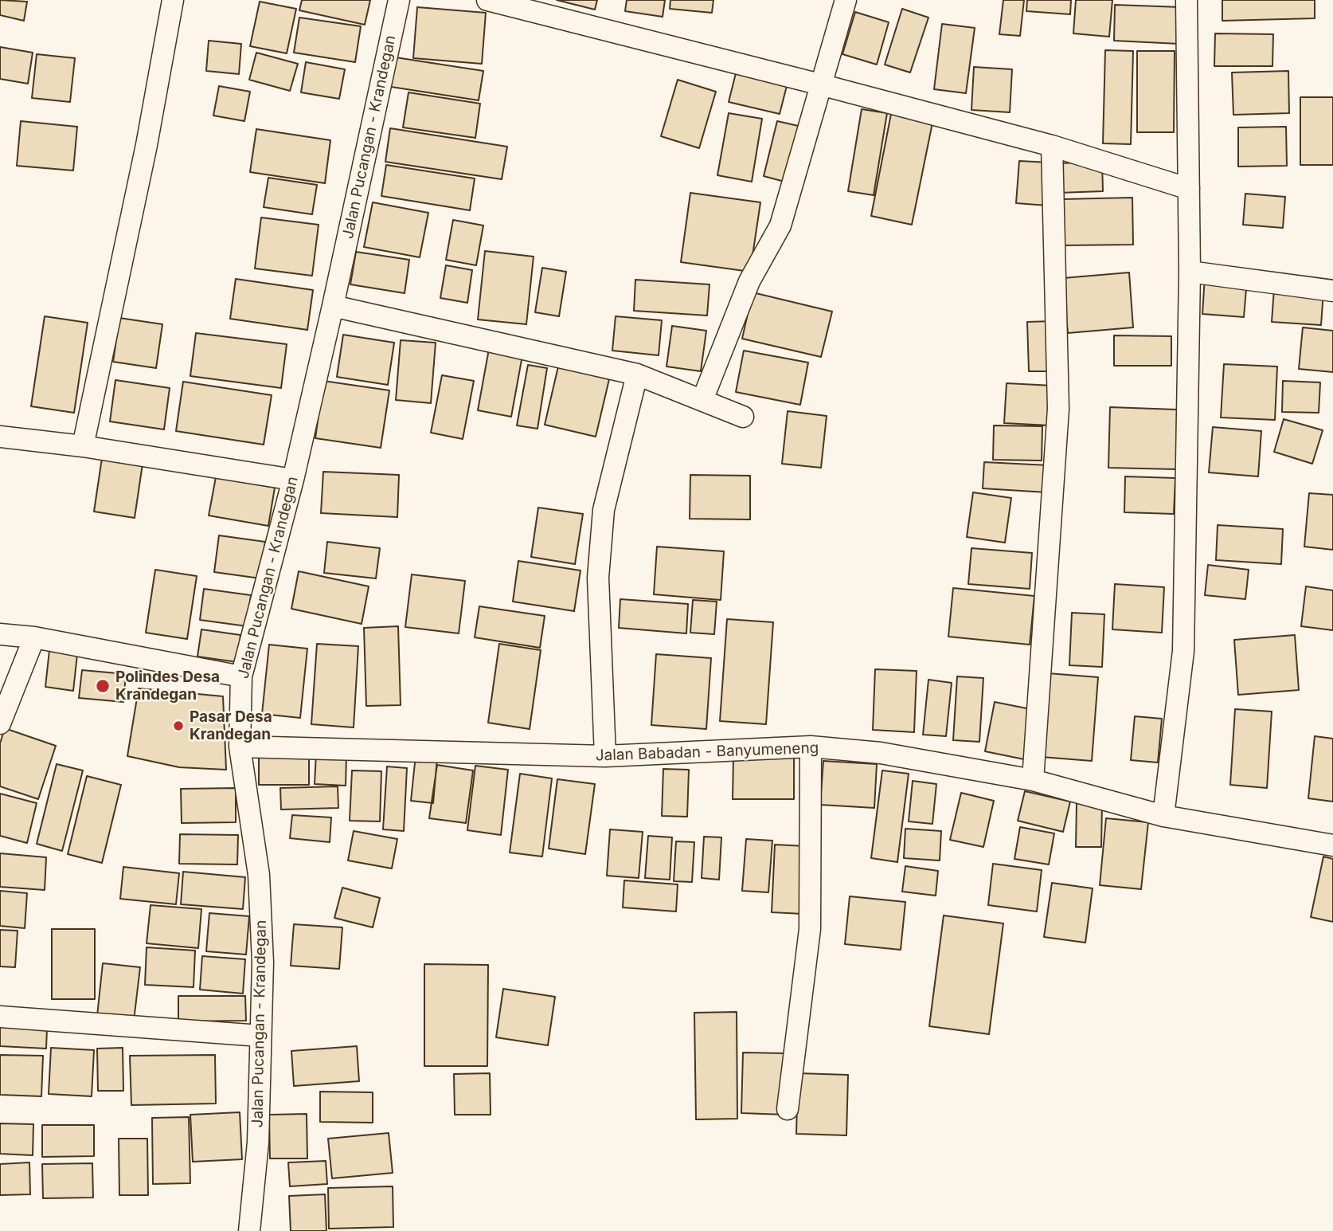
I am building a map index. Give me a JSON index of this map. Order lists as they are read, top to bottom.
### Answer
{
  "streets": {
    "street": ["Jalan Pucangan - Krandegan", "Jalan Babadan - Banyumeneng"]
  },
  "crossings": [
    ["Jalan Pucangan - Krandegan", "Jalan Babadan - Banyumeneng"]
  ],
  "places": ["Polindes Desa Krandegan", "Pasar Desa Krandegan"]
}
